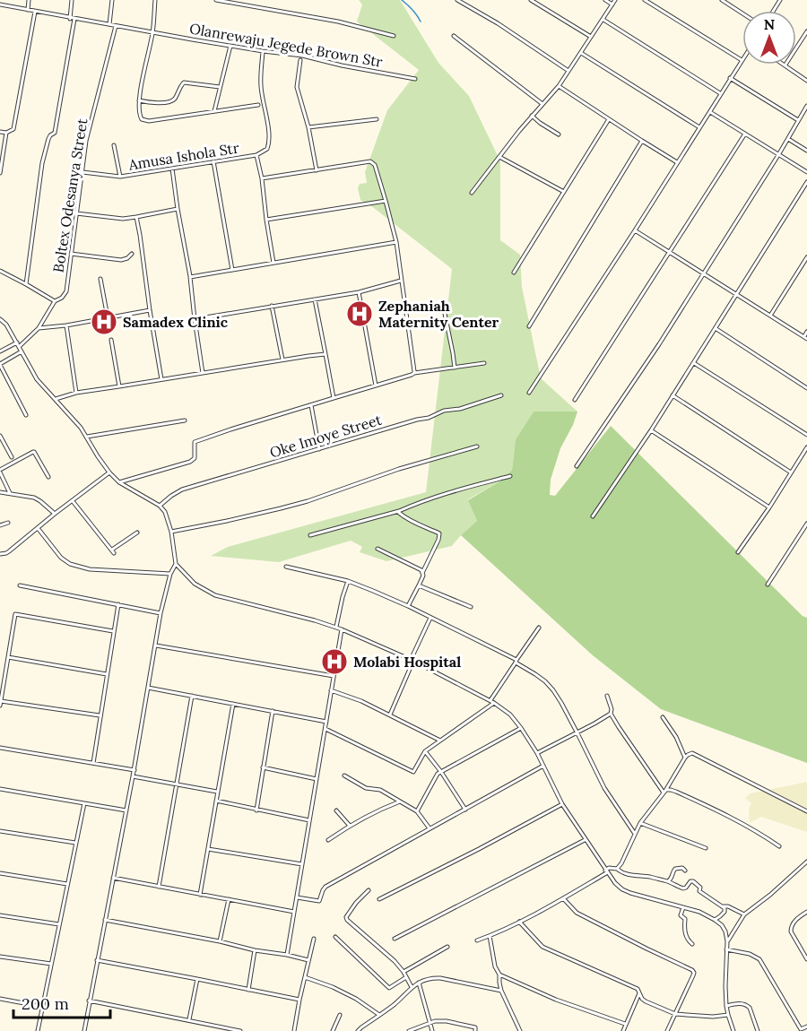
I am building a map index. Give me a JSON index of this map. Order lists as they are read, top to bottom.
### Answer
{
  "streets": {
    "street": [
      "Olanrewaju Jegede Brown Str",
      "Amusa Ishola Str",
      "Boltex Odesanya Street",
      "Oke Imoye Street"
    ]
  },
  "crossings": [
    ["Olanrewaju Jegede Brown Str", "Boltex Odesanya Street"],
    ["Amusa Ishola Str", "Boltex Odesanya Street"]
  ],
  "places": {
    "hospital": ["Zephaniah Maternity Center", "Samadex Clinic", "Molabi Hospital"]
  },
  "scale_bar": "200 m",
  "north": "top"
}
